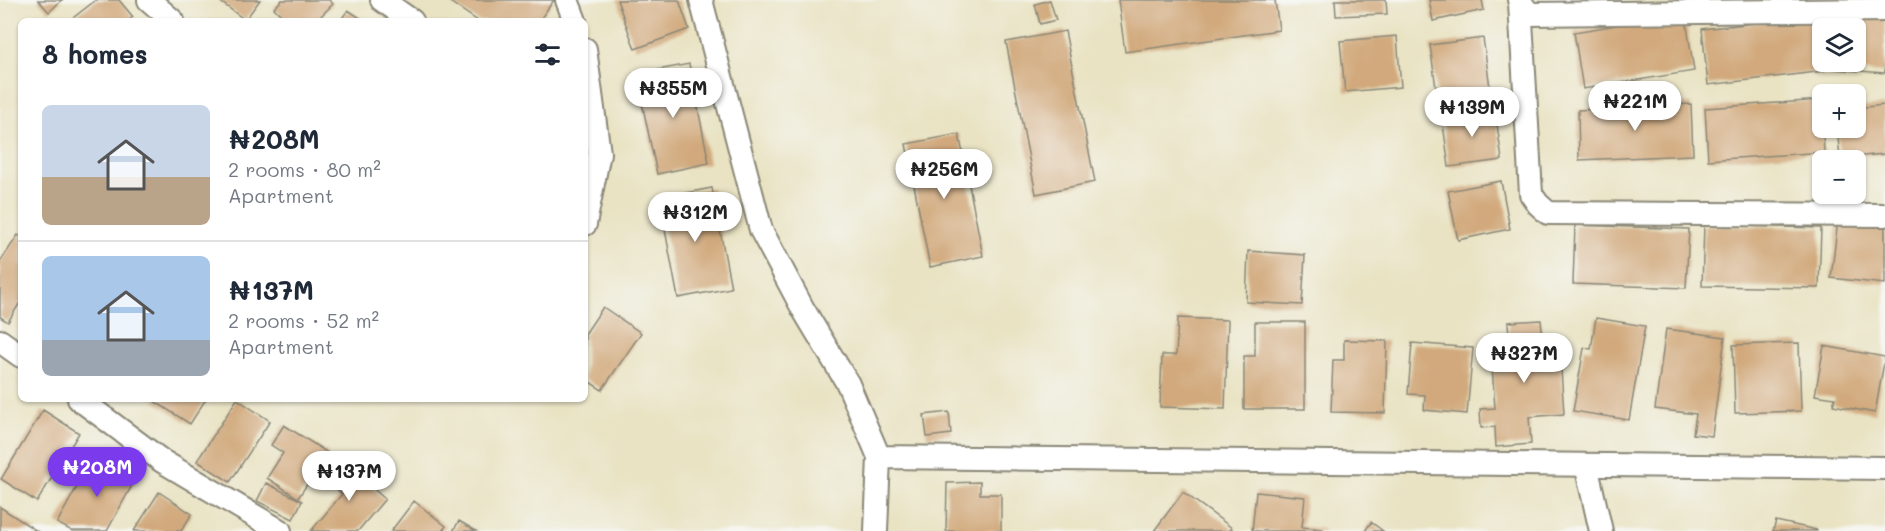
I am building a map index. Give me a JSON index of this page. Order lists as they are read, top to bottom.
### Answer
{
  "page": {
    "map_buttons": ["+", "−"],
    "heading": "8 homes",
    "price": [
      "₦355M",
      "₦221M",
      "₦139M",
      "₦256M",
      "₦312M",
      "₦327M",
      "₦208M",
      "₦137M"
    ],
    "list": [
      {
        "name": "₦208M",
        "note": "2 rooms · 80 m² · Apartment"
      },
      {
        "name": "₦137M",
        "note": "2 rooms · 52 m² · Apartment"
      }
    ]
  }
}
